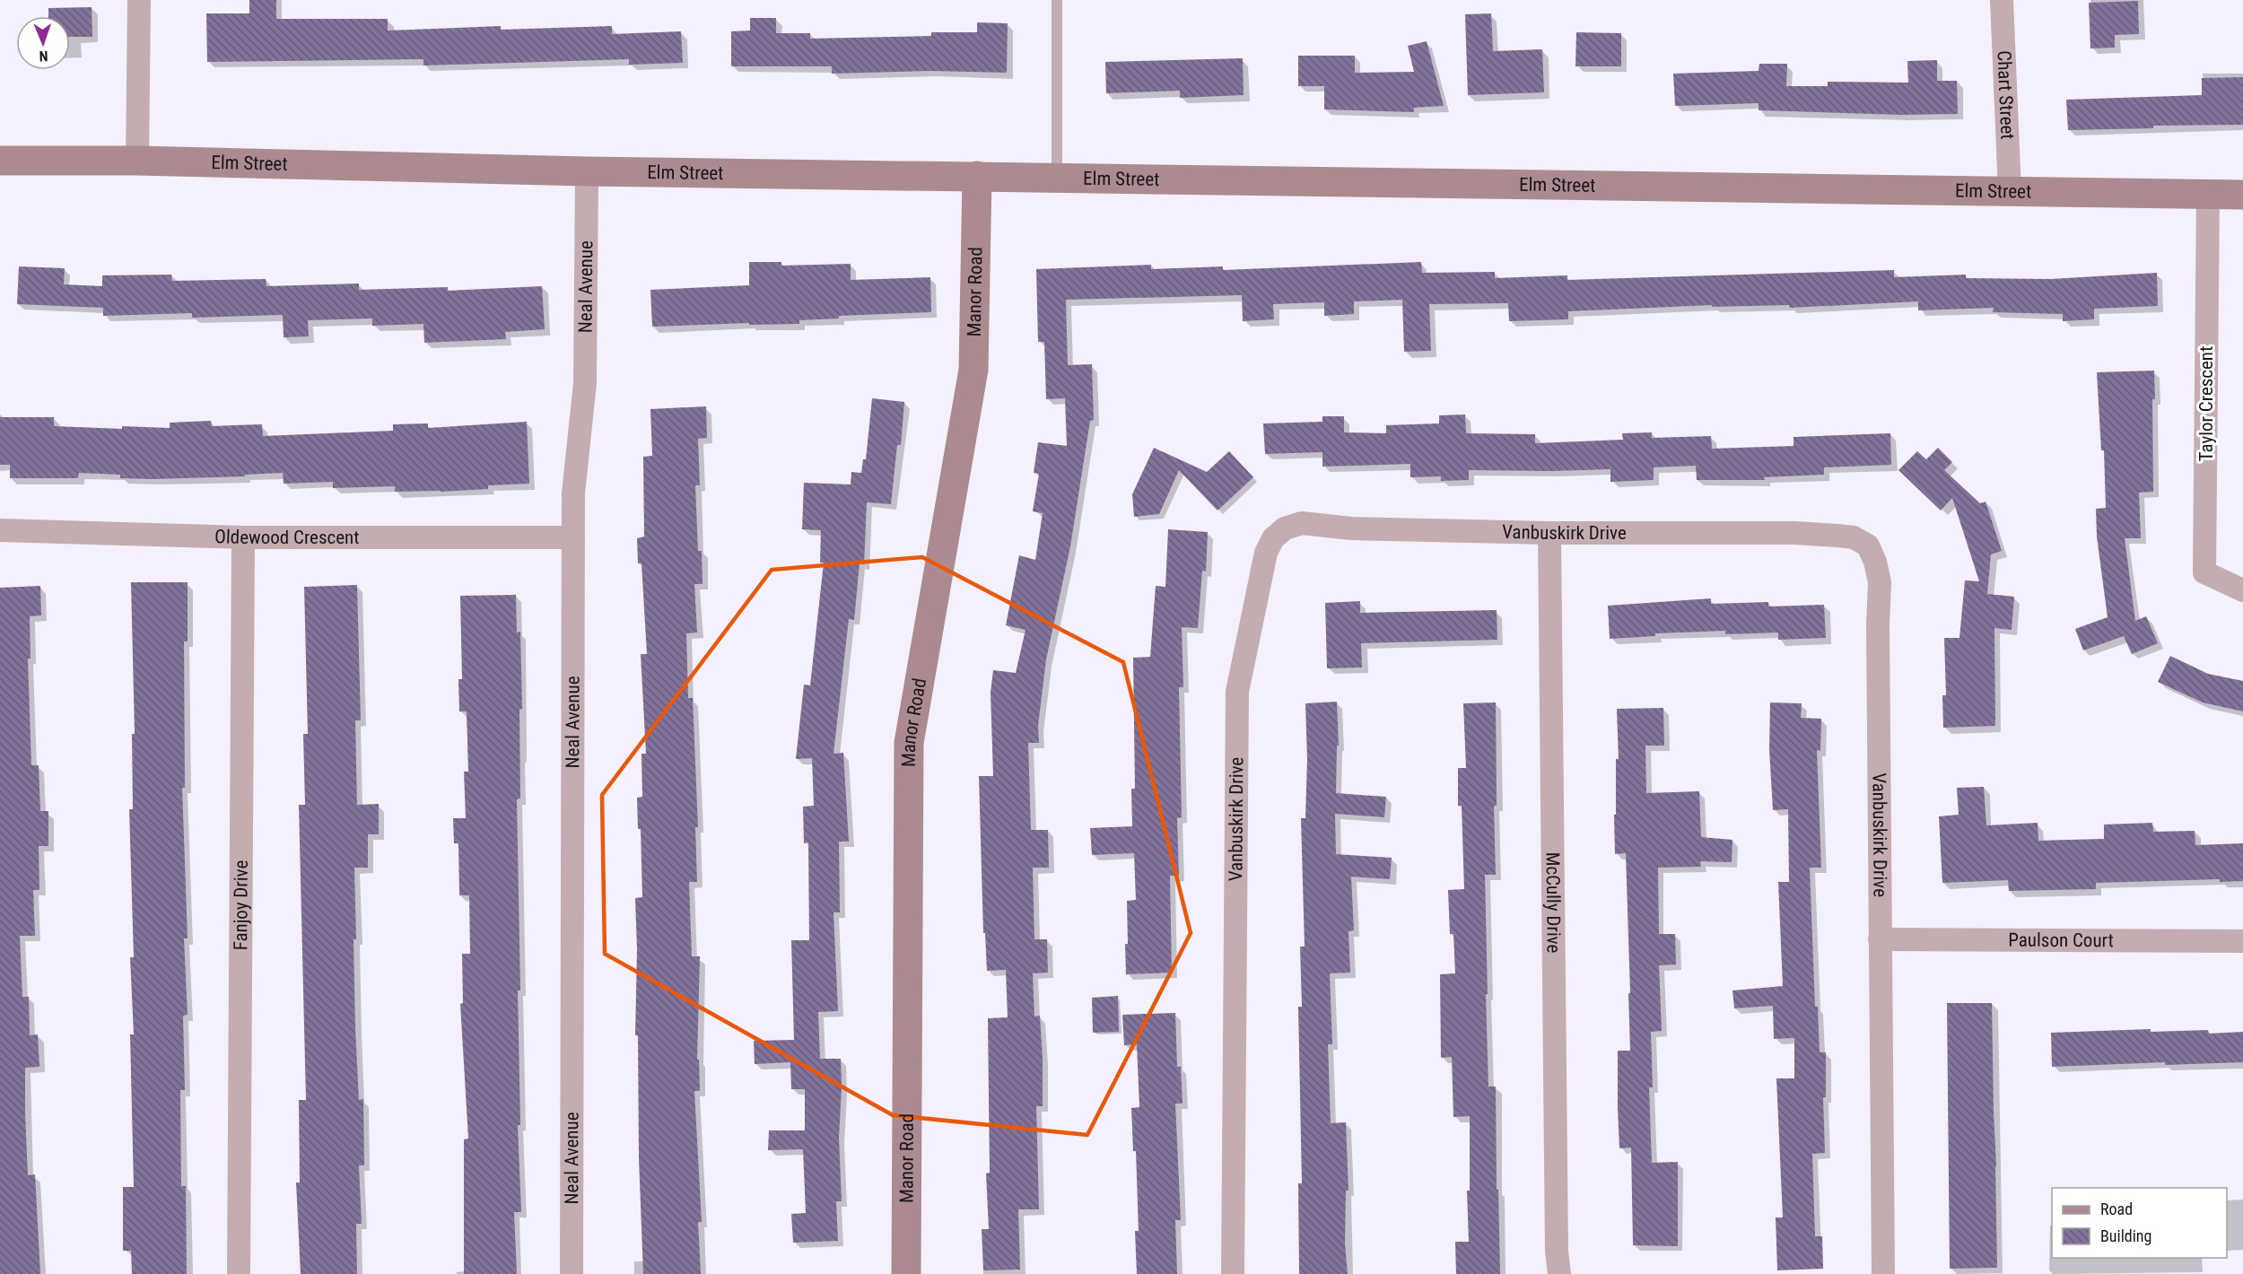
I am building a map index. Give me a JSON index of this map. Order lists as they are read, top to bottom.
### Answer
{
  "streets": {
    "main road": ["Elm Street", "Manor Road"],
    "street": [
      "Chart Street",
      "Neal Avenue",
      "Taylor Crescent",
      "Vanbuskirk Drive",
      "Oldewood Crescent",
      "McCully Drive",
      "Fanjoy Drive",
      "Paulson Court"
    ]
  },
  "crossings": [
    ["Chart Street", "Elm Street"],
    ["Elm Street", "Neal Avenue"],
    ["Elm Street", "Manor Road"],
    ["Elm Street", "Taylor Crescent"],
    ["Neal Avenue", "Oldewood Crescent"],
    ["Vanbuskirk Drive", "McCully Drive"],
    ["Vanbuskirk Drive", "Paulson Court"],
    ["Oldewood Crescent", "Fanjoy Drive"]
  ],
  "legend": ["Road", "Building"],
  "north": "bottom"
}
